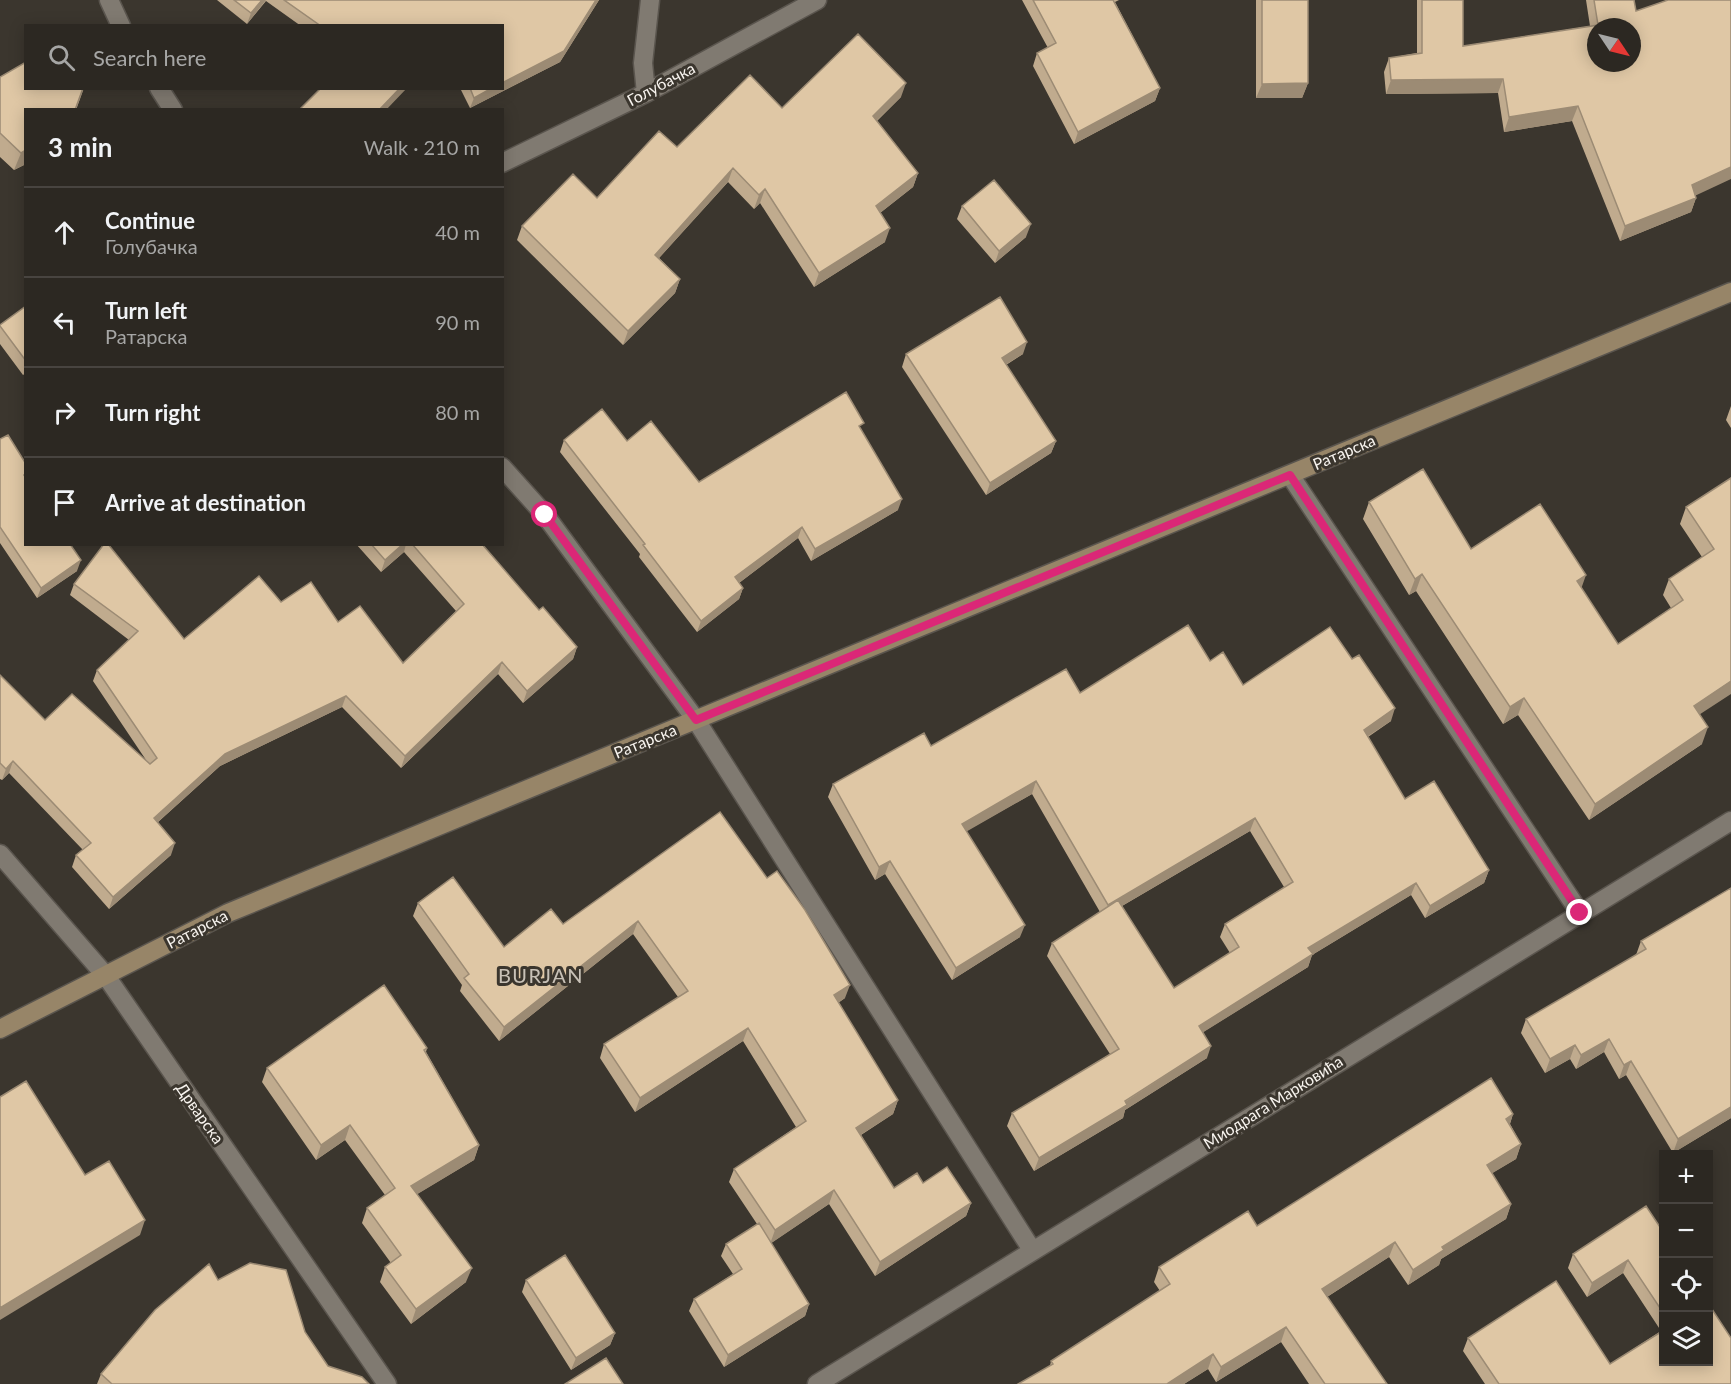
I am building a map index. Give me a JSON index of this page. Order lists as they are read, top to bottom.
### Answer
{
  "streets": {
    "street": [
      "Голубачка",
      "Ратарска",
      "Миодрага Марковића",
      "Дрварска"
    ]
  },
  "crossings": [
    ["Ратарска", "Дрварска"]
  ],
  "districts": ["BURJAN"],
  "north": "bottom right",
  "page": {
    "search": "Search here",
    "heading": ["3 min", "Walk · 210 m"],
    "list": [
      ["Continue", "Голубачка", "40 m"],
      ["Turn left", "Ратарска", "90 m"],
      ["Turn right", "80 m"],
      "Arrive at destination"
    ],
    "map_buttons": ["+", "−"]
  }
}
